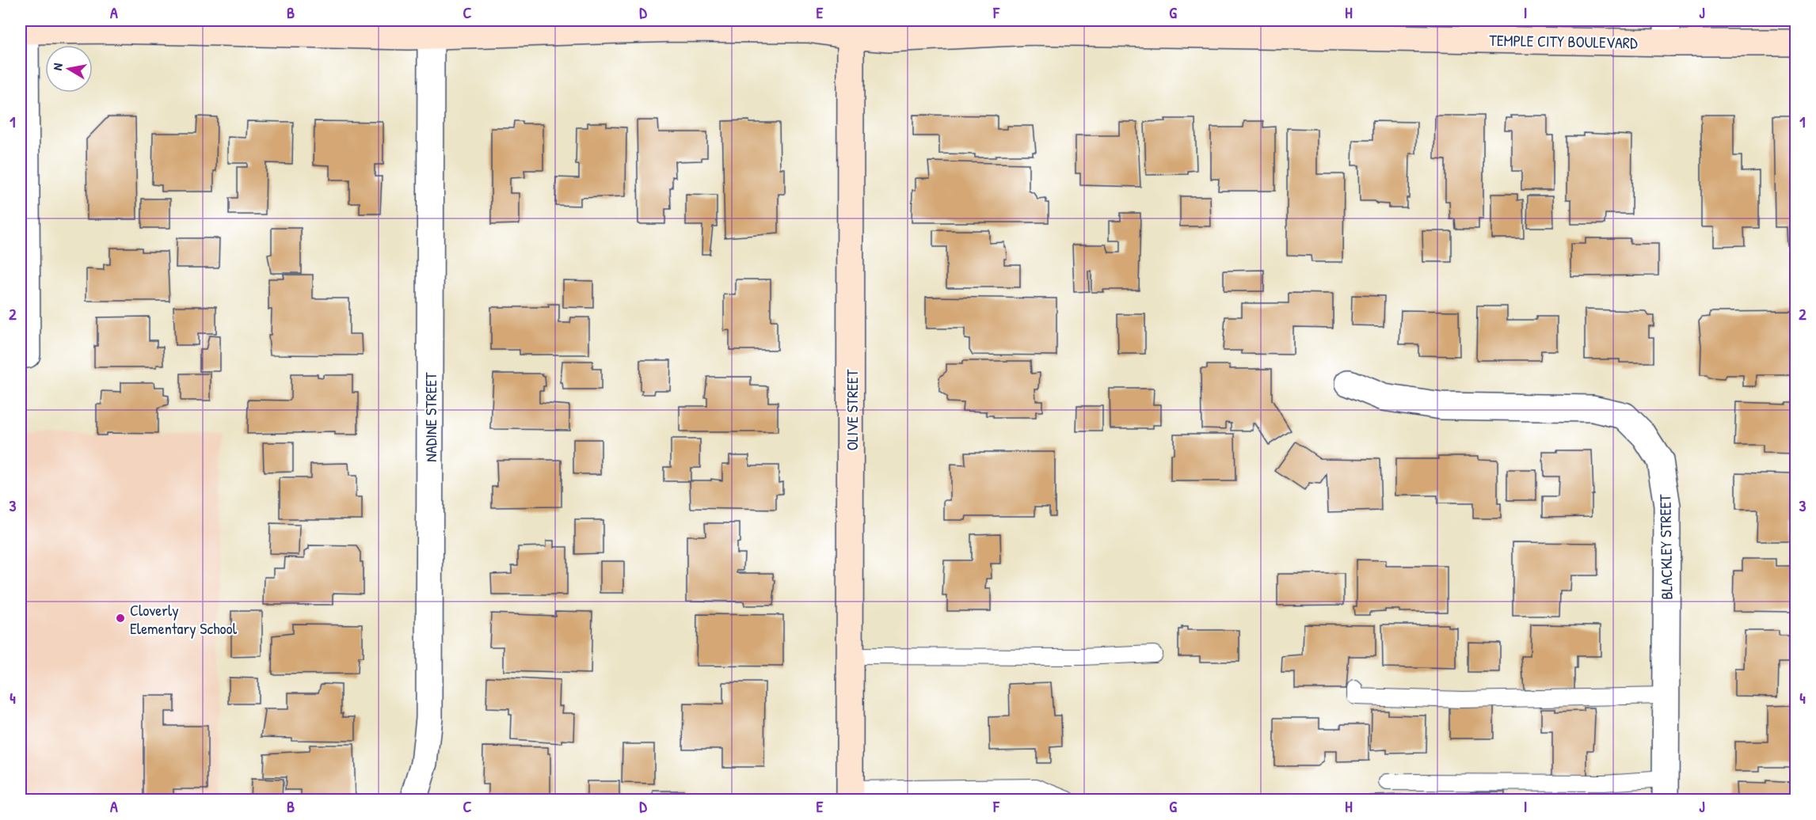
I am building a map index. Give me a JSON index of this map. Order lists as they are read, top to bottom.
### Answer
{
  "streets": {
    "main road": ["TEMPLE CITY BOULEVARD", "OLIVE STREET"],
    "street": ["NADINE STREET", "BLACKLEY STREET"]
  },
  "crossings": [
    ["TEMPLE CITY BOULEVARD", "OLIVE STREET"],
    ["TEMPLE CITY BOULEVARD", "NADINE STREET"]
  ],
  "places": ["Cloverly Elementary School"],
  "north": "left",
  "grid": {
    "columns": [
      "A",
      "B",
      "C",
      "D",
      "E",
      "F",
      "G",
      "H",
      "I",
      "J"
    ],
    "rows": [
      "1",
      "2",
      "3",
      "4"
    ]
  }
}
